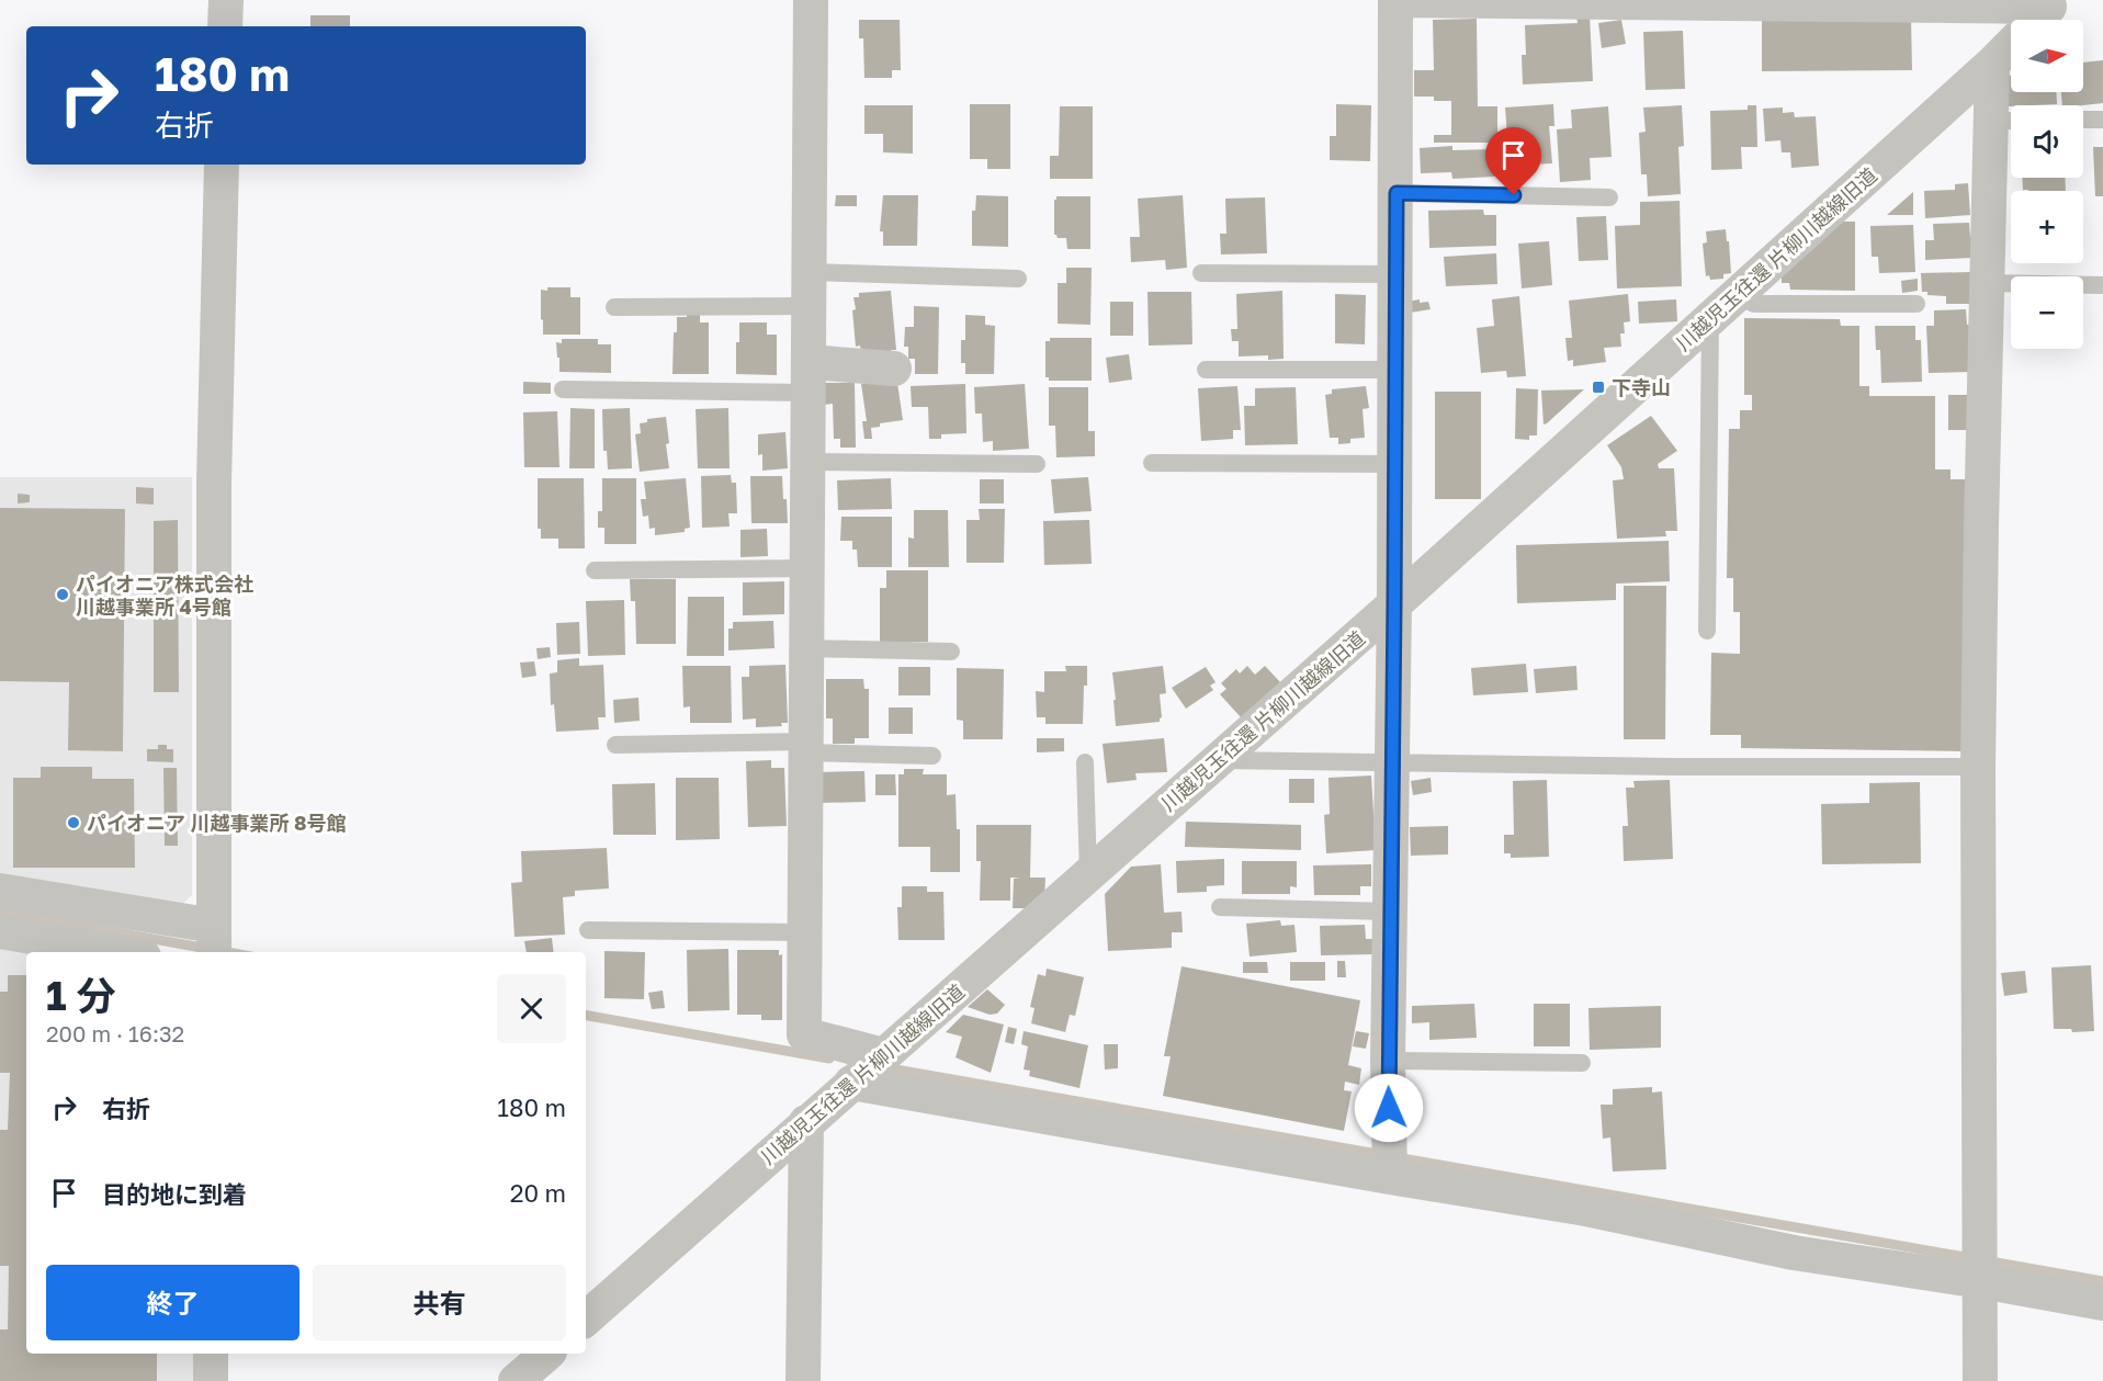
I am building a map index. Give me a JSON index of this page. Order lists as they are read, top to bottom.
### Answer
{
  "streets": {
    "street": ["川越児玉往還 片柳川越線旧道"]
  },
  "places": {
    "transit": ["下寺山"],
    "other": ["パイオニア株式会社 川越事業所 4号館", "パイオニア 川越事業所 8号館"]
  },
  "north": "right",
  "page": {
    "map_buttons": ["+", "−"],
    "turn": ["180 m", "右折"],
    "heading": ["1 分", "200 m · 16:32"],
    "list": [
      {
        "name": "右折",
        "value": "180 m"
      },
      {
        "name": "目的地に到着",
        "value": "20 m"
      }
    ],
    "buttons": ["終了", "共有"]
  }
}
